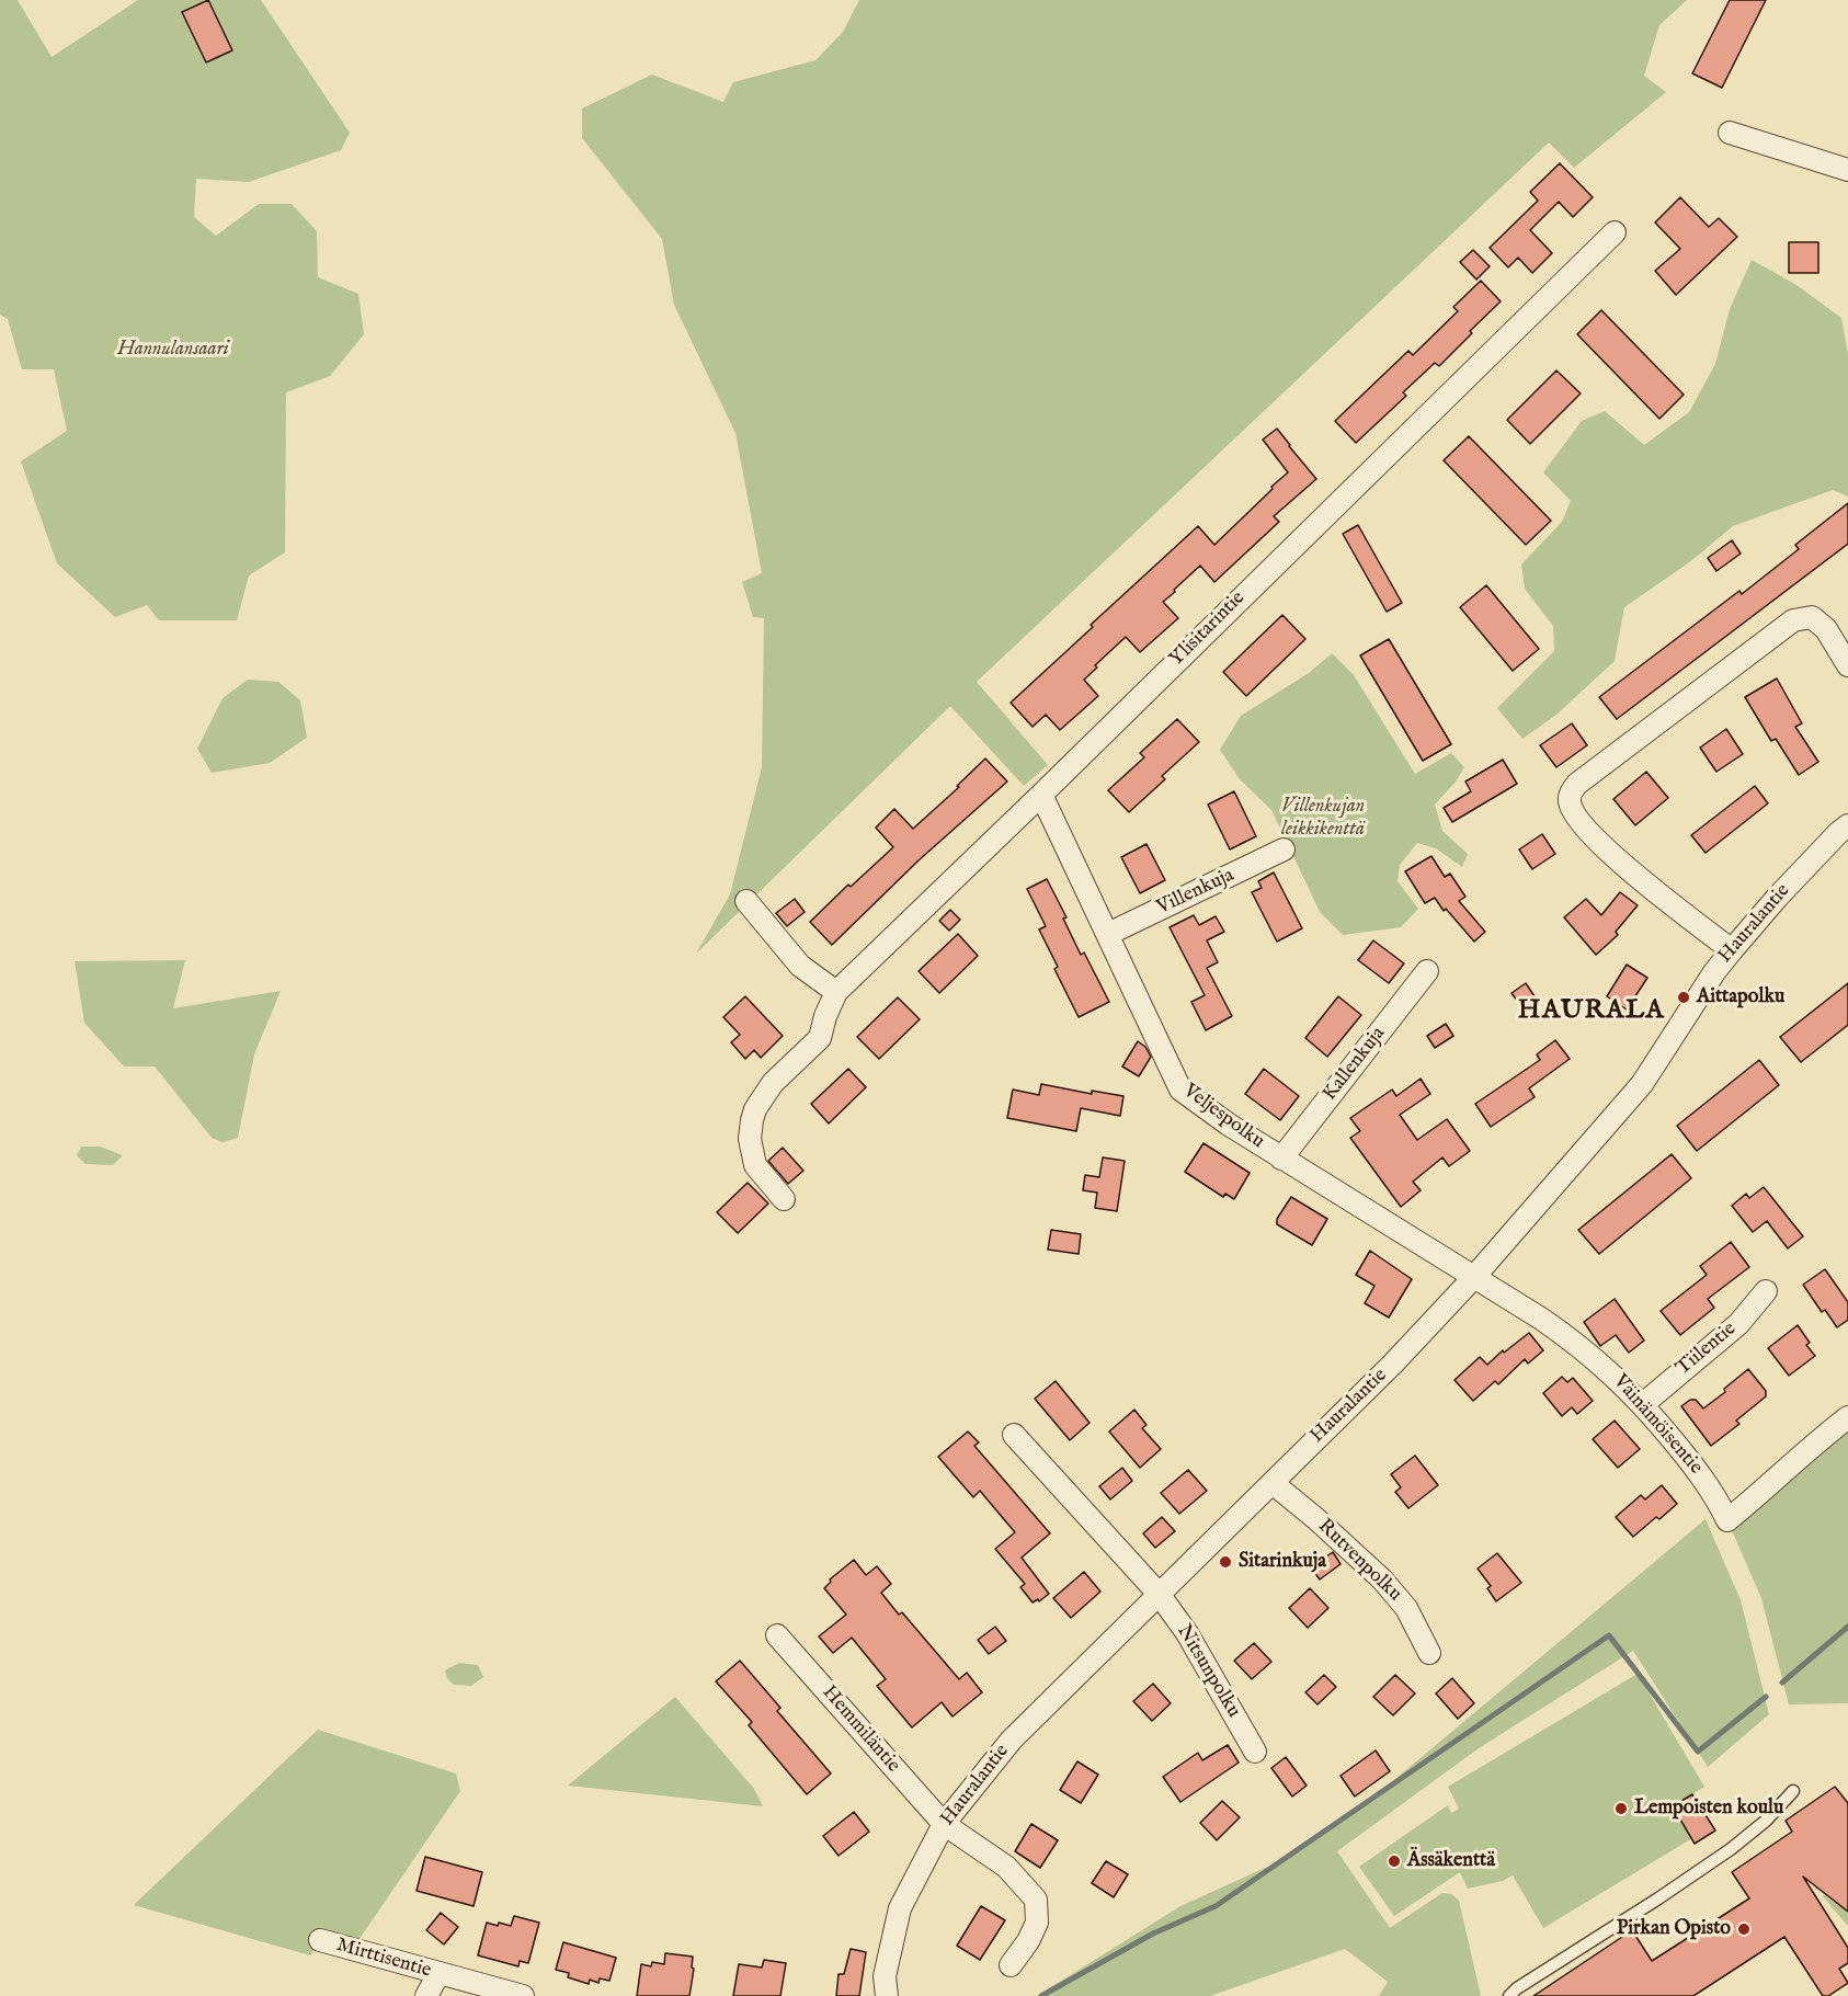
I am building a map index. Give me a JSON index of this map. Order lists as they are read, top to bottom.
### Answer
{
  "streets": {
    "street": [
      "Ylisitarintie",
      "Villenkuja",
      "Hauralantie",
      "Kallenkuja",
      "Veljespolku",
      "Tiilentie",
      "Väinämöisentie",
      "Rutvenpolku",
      "Nitsunpolku",
      "Hemmiläntie",
      "Mirttisentie"
    ]
  },
  "crossings": [
    ["Ylisitarintie", "Veljespolku"],
    ["Villenkuja", "Veljespolku"],
    ["Hauralantie", "Veljespolku"],
    ["Hauralantie", "Väinämöisentie"],
    ["Hauralantie", "Rutvenpolku"],
    ["Hauralantie", "Nitsunpolku"],
    ["Hauralantie", "Hemmiläntie"],
    ["Kallenkuja", "Veljespolku"],
    ["Veljespolku", "Väinämöisentie"],
    ["Tiilentie", "Väinämöisentie"]
  ],
  "districts": ["HAURALA"],
  "parks": ["Hannulansaari", "Villenkujan leikkikenttä"],
  "places": [
    "Aittapolku",
    "Sitarinkuja",
    "Lempoisten koulu",
    "Ässäkenttä",
    "Pirkan Opisto"
  ]
}
